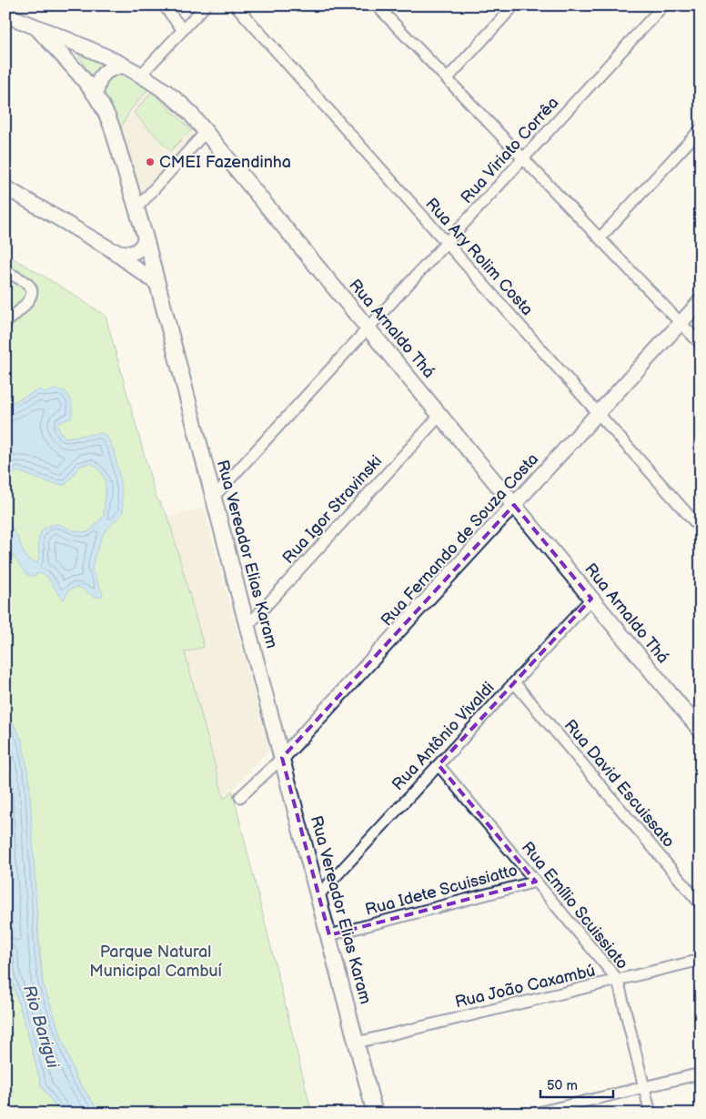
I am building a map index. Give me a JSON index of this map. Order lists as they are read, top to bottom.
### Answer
{
  "streets": {
    "main road": ["Rua Arnaldo Thá", "Rua Vereador Elias Karam"],
    "street": [
      "Rua Viriato Corrêa",
      "Rua Ary Rolim Costa",
      "Rua Igor Stravinski",
      "Rua Fernando de Souza Costa",
      "Rua Antônio Vivaldi",
      "Rua David Escuissato",
      "Rua Idete Scuissiatto",
      "Rua Emílio Scuissiato",
      "Rua João Caxambú"
    ]
  },
  "crossings": [
    ["Rua Viriato Corrêa", "Rua Ary Rolim Costa"],
    ["Rua Viriato Corrêa", "Rua Arnaldo Thá"],
    ["Rua Viriato Corrêa", "Rua Vereador Elias Karam"],
    ["Rua Ary Rolim Costa", "Rua Fernando de Souza Costa"],
    ["Rua Arnaldo Thá", "Rua Igor Stravinski"],
    ["Rua Arnaldo Thá", "Rua Fernando de Souza Costa"],
    ["Rua Arnaldo Thá", "Rua Vereador Elias Karam"],
    ["Rua Arnaldo Thá", "Rua Antônio Vivaldi"],
    ["Rua Igor Stravinski", "Rua Vereador Elias Karam"],
    ["Rua Fernando de Souza Costa", "Rua Vereador Elias Karam"],
    ["Rua Vereador Elias Karam", "Rua Antônio Vivaldi"],
    ["Rua Vereador Elias Karam", "Rua Idete Scuissiatto"],
    ["Rua Vereador Elias Karam", "Rua João Caxambú"],
    ["Rua Antônio Vivaldi", "Rua David Escuissato"],
    ["Rua Antônio Vivaldi", "Rua Emílio Scuissiato"],
    ["Rua Idete Scuissiatto", "Rua Emílio Scuissiato"],
    ["Rua Emílio Scuissiato", "Rua João Caxambú"]
  ],
  "water": ["Rio Barigui"],
  "parks": ["Parque Natural Municipal Cambuí"],
  "places": ["CMEI Fazendinha"],
  "scale_bar": "50 m"
}
